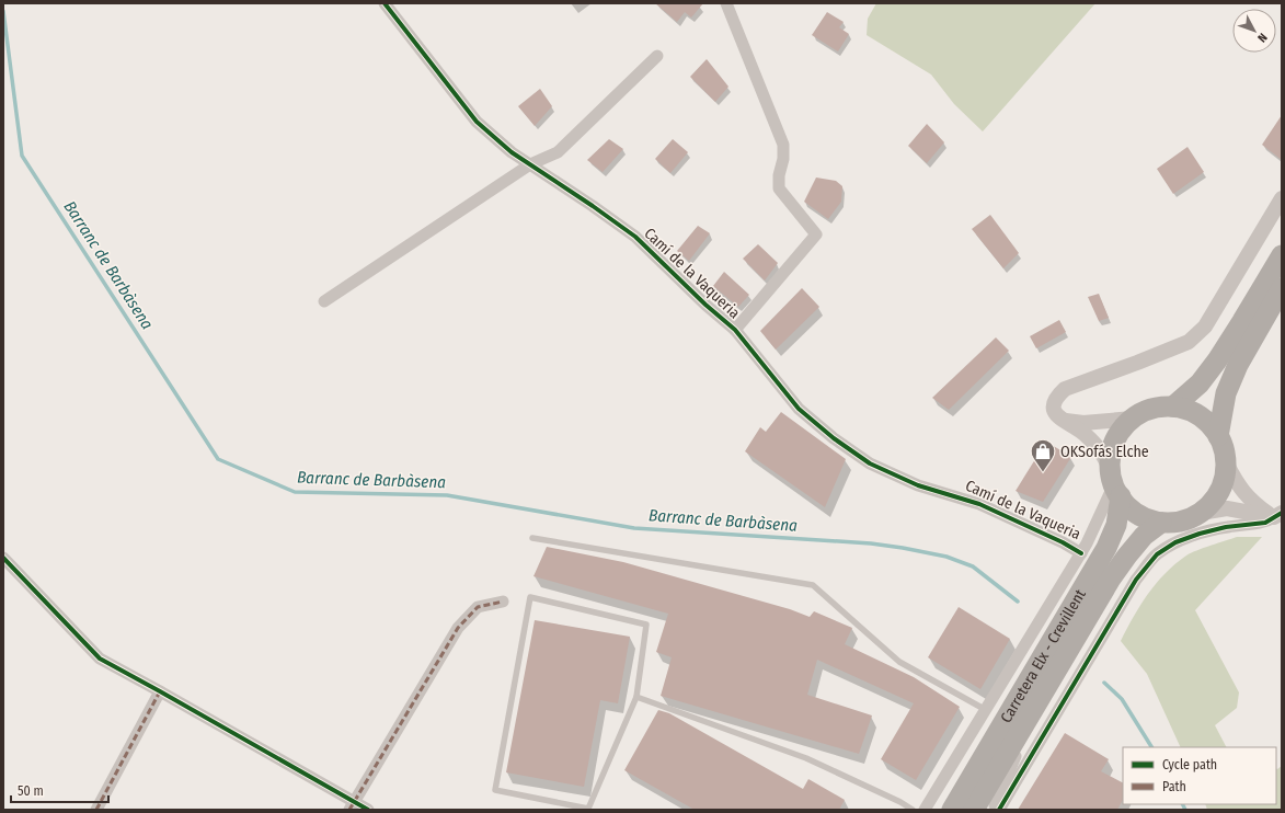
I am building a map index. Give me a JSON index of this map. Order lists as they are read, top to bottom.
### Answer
{
  "streets": {
    "highway": ["Carretera Elx - Crevillent"],
    "street": ["Camí de la Vaqueria"]
  },
  "water": ["Barranc de Barbàsena"],
  "places": {
    "shop": ["OKSofás Elche"]
  },
  "legend": ["Cycle path", "Path"],
  "scale_bar": "50 m",
  "north": "bottom right"
}
